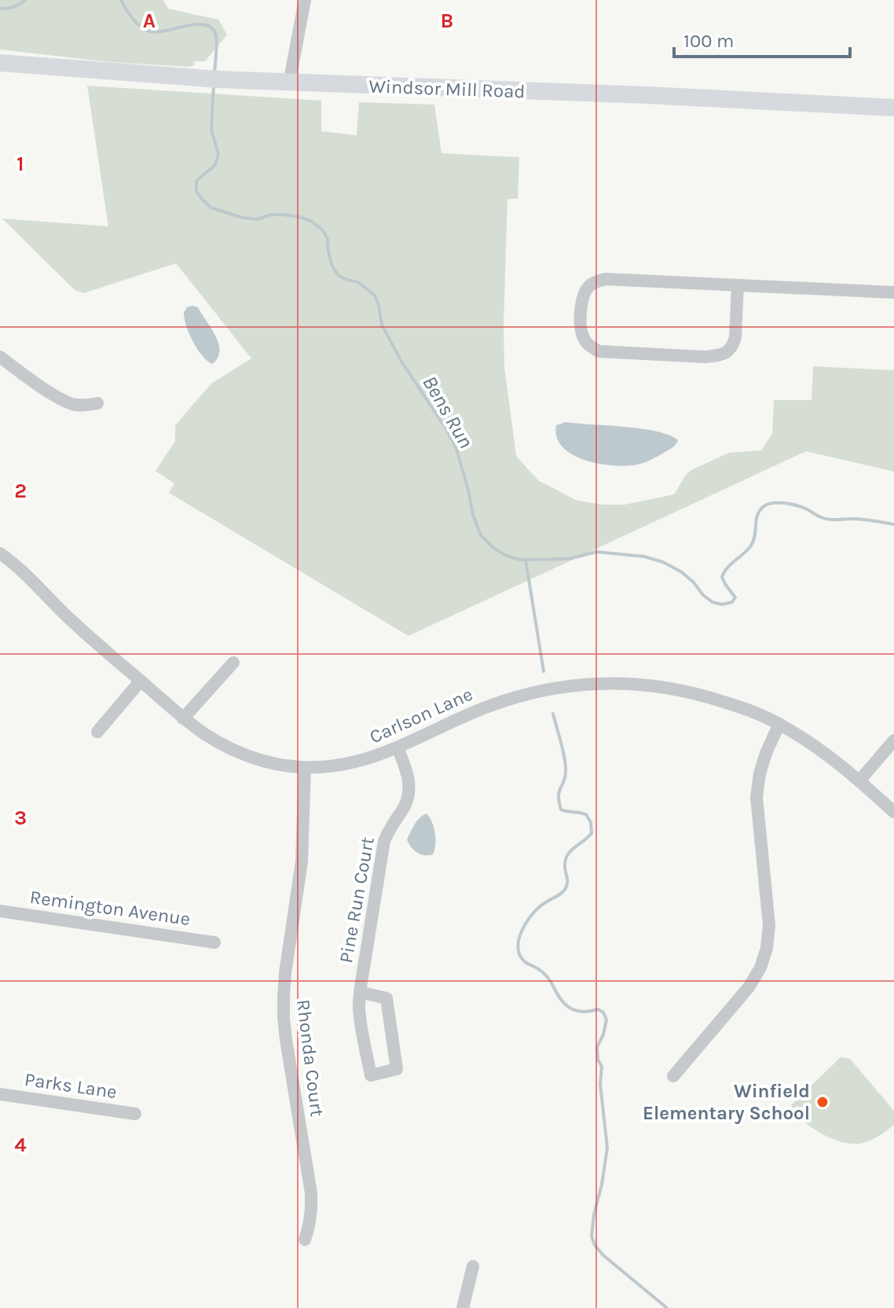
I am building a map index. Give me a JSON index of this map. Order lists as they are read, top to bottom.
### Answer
{
  "streets": {
    "main road": ["Windsor Mill Road"],
    "street": [
      "Carlson Lane",
      "Pine Run Court",
      "Remington Avenue",
      "Rhonda Court",
      "Parks Lane"
    ]
  },
  "crossings": [
    ["Carlson Lane", "Pine Run Court"],
    ["Carlson Lane", "Rhonda Court"]
  ],
  "water": ["Bens Run"],
  "places": ["Winfield Elementary School"],
  "scale_bar": "100 m",
  "grid": {
    "columns": ["A", "B"],
    "rows": [
      "1",
      "2",
      "3",
      "4"
    ]
  }
}
